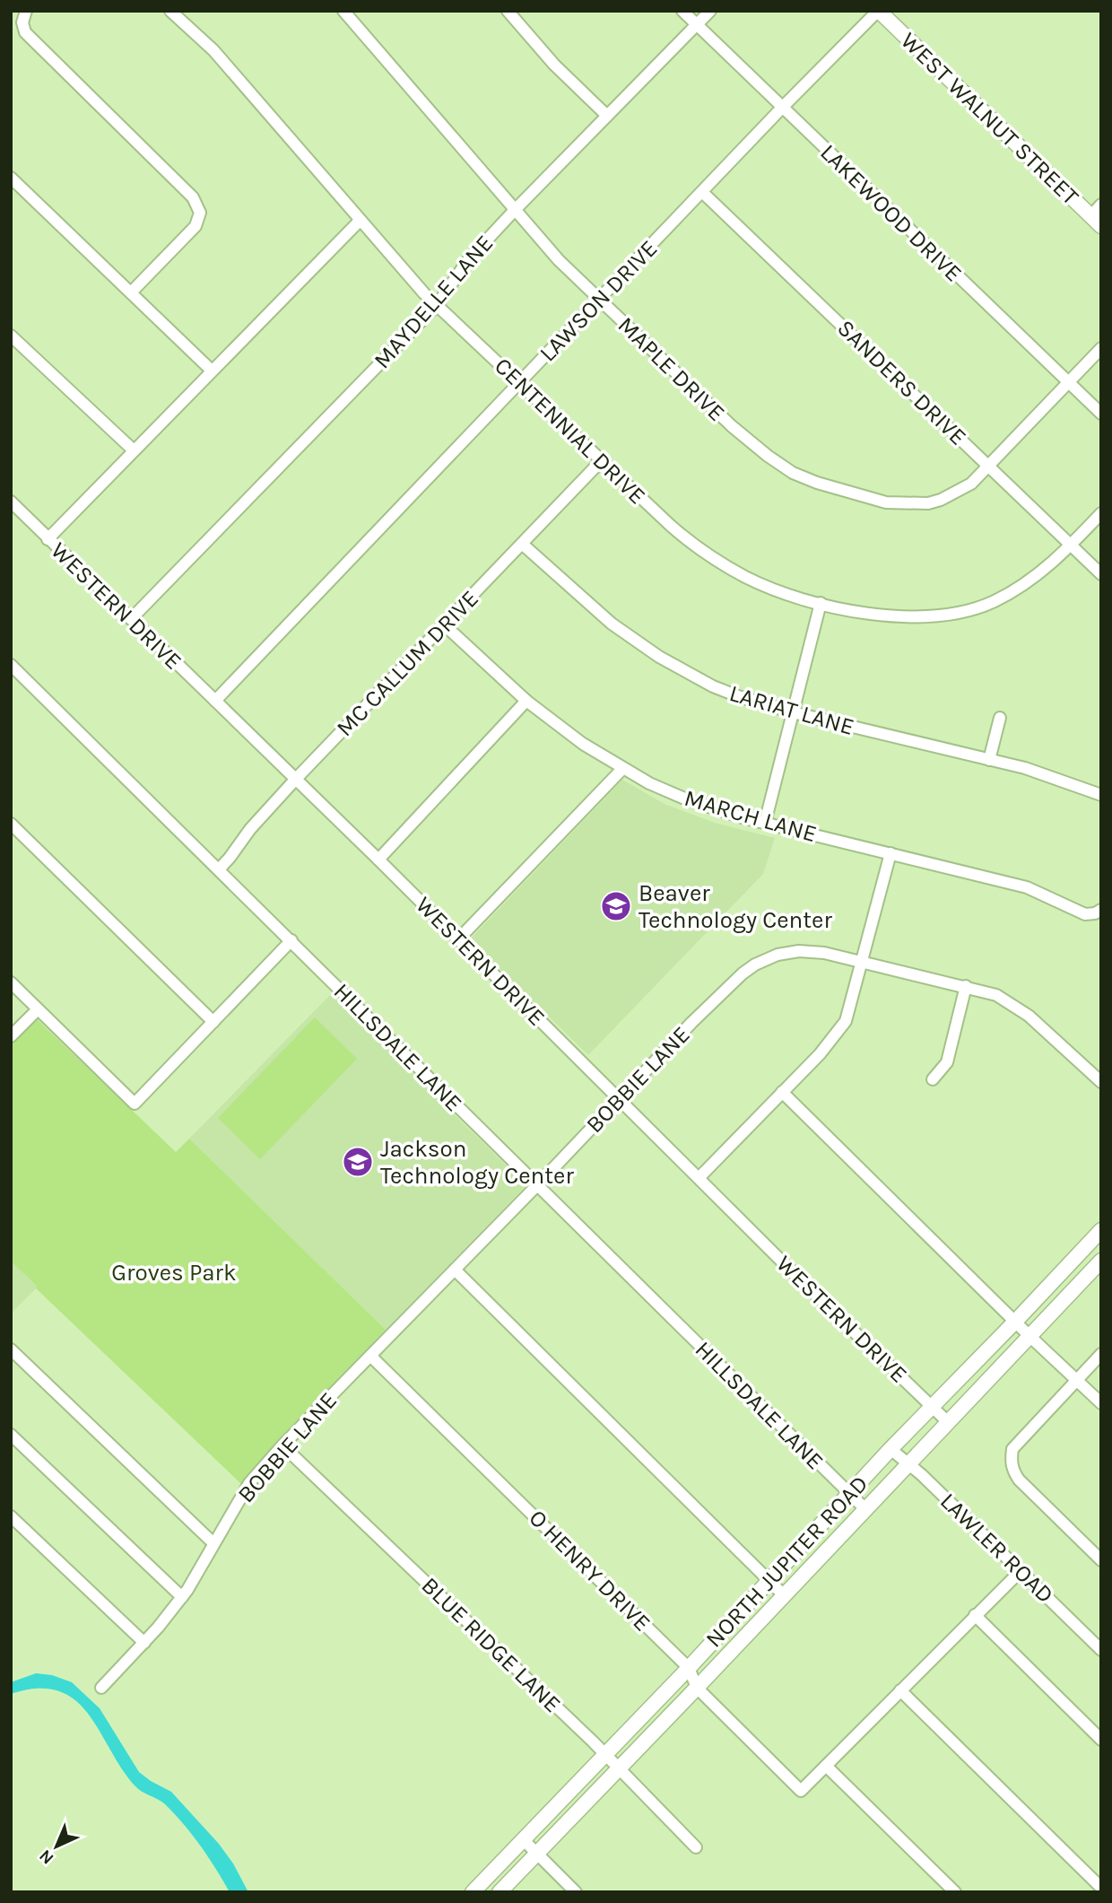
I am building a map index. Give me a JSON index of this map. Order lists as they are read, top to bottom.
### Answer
{
  "streets": {
    "main road": ["WEST WALNUT STREET", "NORTH JUPITER ROAD"],
    "street": [
      "LAKEWOOD DRIVE",
      "LAWSON DRIVE",
      "MAYDELLE LANE",
      "MAPLE DRIVE",
      "SANDERS DRIVE",
      "CENTENNIAL DRIVE",
      "WESTERN DRIVE",
      "MC CALLUM DRIVE",
      "LARIAT LANE",
      "MARCH LANE",
      "HILLSDALE LANE",
      "BOBBIE LANE",
      "LAWLER ROAD",
      "O HENRY DRIVE",
      "BLUE RIDGE LANE"
    ]
  },
  "crossings": [
    ["WEST WALNUT STREET", "LAWSON DRIVE"],
    ["LAKEWOOD DRIVE", "LAWSON DRIVE"],
    ["LAKEWOOD DRIVE", "MAYDELLE LANE"],
    ["LAKEWOOD DRIVE", "MAPLE DRIVE"],
    ["LAWSON DRIVE", "MAPLE DRIVE"],
    ["LAWSON DRIVE", "SANDERS DRIVE"],
    ["LAWSON DRIVE", "CENTENNIAL DRIVE"],
    ["LAWSON DRIVE", "WESTERN DRIVE"],
    ["MAYDELLE LANE", "MAPLE DRIVE"],
    ["MAYDELLE LANE", "CENTENNIAL DRIVE"],
    ["MAYDELLE LANE", "WESTERN DRIVE"],
    ["MAPLE DRIVE", "SANDERS DRIVE"],
    ["SANDERS DRIVE", "CENTENNIAL DRIVE"],
    ["CENTENNIAL DRIVE", "MC CALLUM DRIVE"],
    ["WESTERN DRIVE", "MC CALLUM DRIVE"],
    ["WESTERN DRIVE", "BOBBIE LANE"],
    ["WESTERN DRIVE", "NORTH JUPITER ROAD"],
    ["MC CALLUM DRIVE", "LARIAT LANE"],
    ["MC CALLUM DRIVE", "MARCH LANE"],
    ["MC CALLUM DRIVE", "HILLSDALE LANE"],
    ["HILLSDALE LANE", "BOBBIE LANE"],
    ["HILLSDALE LANE", "NORTH JUPITER ROAD"],
    ["BOBBIE LANE", "O HENRY DRIVE"],
    ["BOBBIE LANE", "BLUE RIDGE LANE"],
    ["LAWLER ROAD", "NORTH JUPITER ROAD"],
    ["NORTH JUPITER ROAD", "O HENRY DRIVE"],
    ["NORTH JUPITER ROAD", "BLUE RIDGE LANE"]
  ],
  "parks": ["Groves Park"],
  "places": {
    "school or university": ["Beaver Technology Center", "Jackson Technology Center"]
  },
  "north": "bottom left"
}
